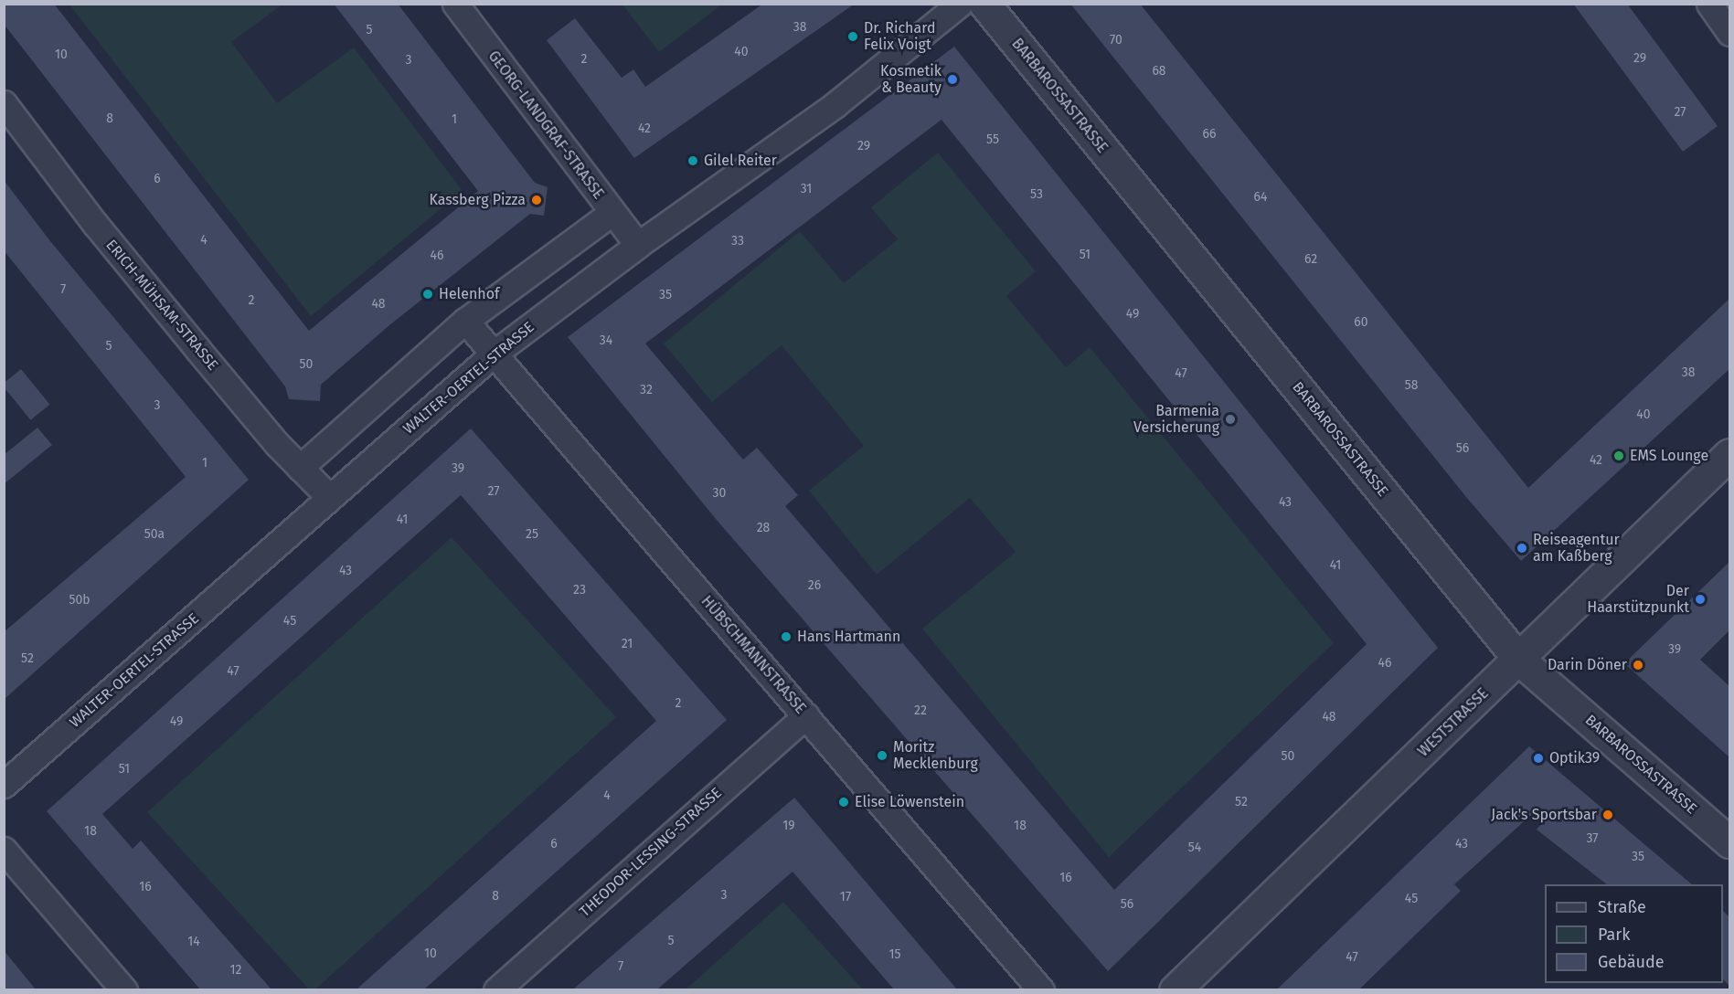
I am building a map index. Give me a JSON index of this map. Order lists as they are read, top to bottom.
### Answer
{
  "streets": {
    "street": [
      "BARBAROSSASTRASSE",
      "GEORG-LANDGRAF-STRASSE",
      "ERICH-MÜHSAM-STRASSE",
      "WALTER-OERTEL-STRASSE",
      "HÜBSCHMANNSTRASSE",
      "WESTSTRASSE",
      "THEODOR-LESSING-STRASSE"
    ]
  },
  "crossings": [
    ["BARBAROSSASTRASSE", "WESTSTRASSE"],
    ["GEORG-LANDGRAF-STRASSE", "WALTER-OERTEL-STRASSE"],
    ["ERICH-MÜHSAM-STRASSE", "WALTER-OERTEL-STRASSE"],
    ["WALTER-OERTEL-STRASSE", "HÜBSCHMANNSTRASSE"],
    ["HÜBSCHMANNSTRASSE", "THEODOR-LESSING-STRASSE"]
  ],
  "places": [
    "Dr. Richard Felix Voigt",
    "Kosmetik & Beauty",
    "Gilel Reiter",
    "Kassberg Pizza",
    "Helenhof",
    "Barmenia Versicherung",
    "EMS Lounge",
    "Reiseagentur am Kaßberg",
    "Der Haarstützpunkt",
    "Hans Hartmann",
    "Darin Döner",
    "Moritz Mecklenburg",
    "Optik39",
    "Elise Löwenstein",
    "Jack's Sportsbar"
  ],
  "house_numbers": [
    "38",
    "5",
    "70",
    "40",
    "10",
    "29",
    "2",
    "3",
    "68",
    "27",
    "8",
    "1",
    "42",
    "66",
    "55",
    "29",
    "6",
    "31",
    "53",
    "64",
    "4",
    "33",
    "51",
    "46",
    "62",
    "7",
    "35",
    "2",
    "48",
    "49",
    "60",
    "34",
    "5",
    "50",
    "38",
    "47",
    "58",
    "32",
    "3",
    "40",
    "56",
    "42",
    "1",
    "39",
    "27",
    "30",
    "43",
    "41",
    "28",
    "50a",
    "25",
    "41",
    "43",
    "26",
    "23",
    "50b",
    "45",
    "21",
    "39",
    "52",
    "46",
    "47",
    "2",
    "22",
    "48",
    "49",
    "50",
    "51",
    "4",
    "52",
    "19",
    "18",
    "18",
    "37",
    "6",
    "43",
    "54",
    "35",
    "16",
    "16",
    "3",
    "8",
    "17",
    "45",
    "56",
    "5",
    "14",
    "10",
    "15",
    "47",
    "7",
    "12"
  ],
  "legend": ["Straße", "Park", "Gebäude"]
}
